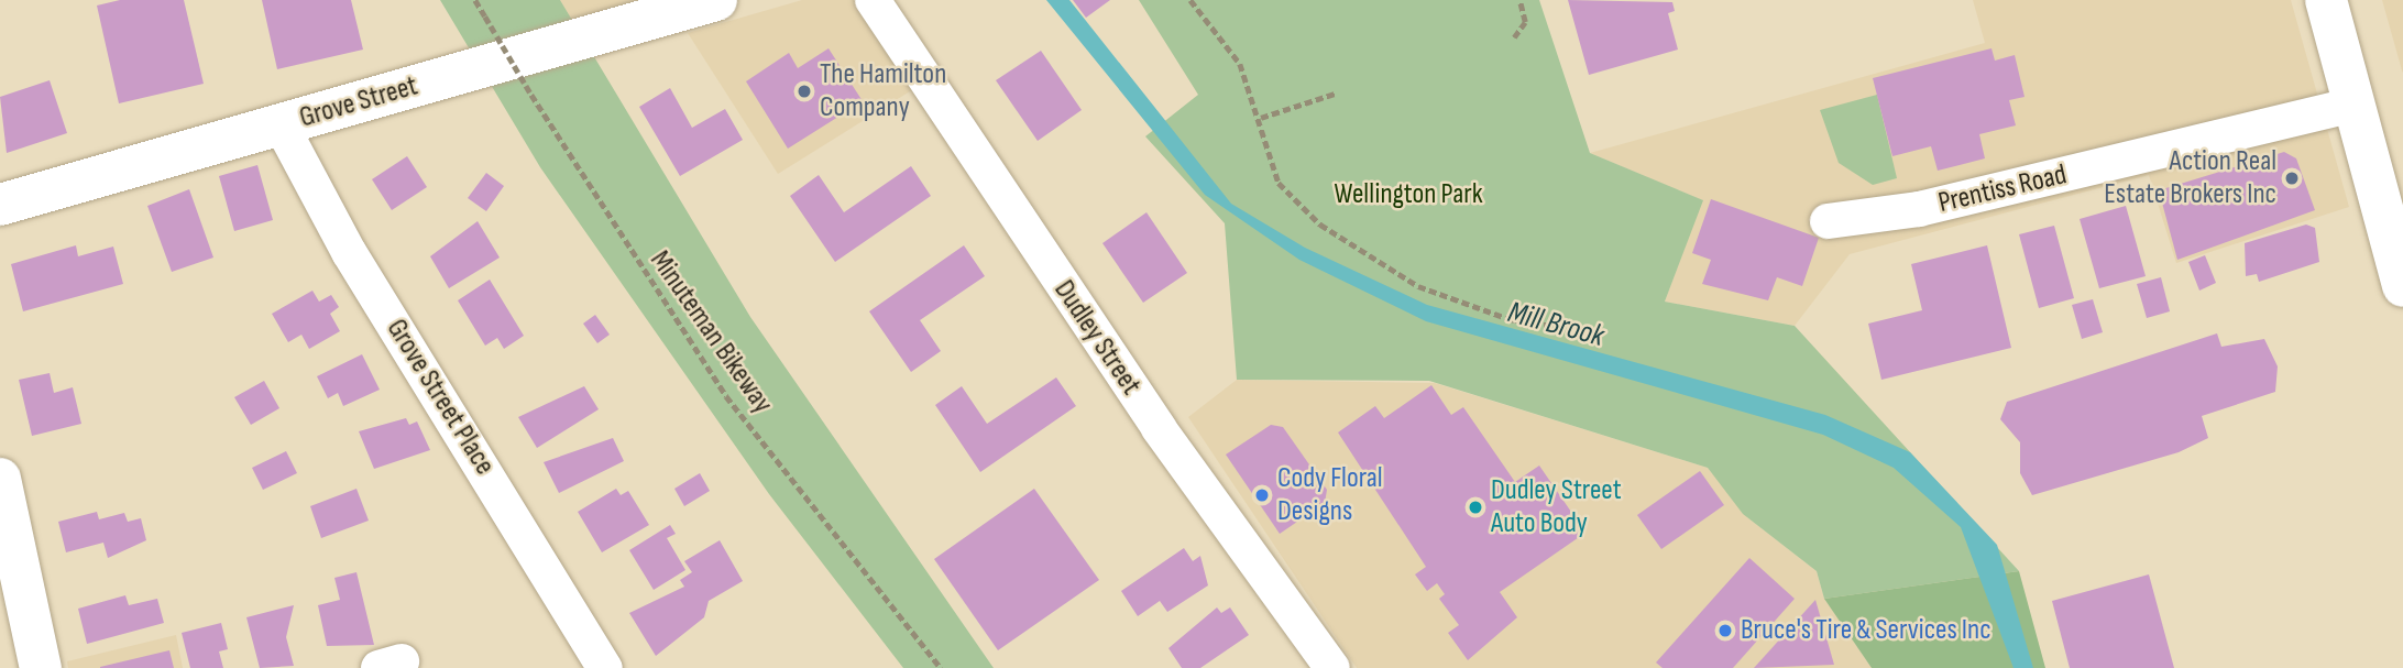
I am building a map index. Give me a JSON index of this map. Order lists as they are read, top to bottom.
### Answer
{
  "streets": {
    "main road": ["Grove Street"],
    "street": ["Prentiss Road", "Dudley Street", "Grove Street Place"],
    "path": ["Minuteman Bikeway"]
  },
  "crossings": [
    ["Grove Street", "Grove Street Place"]
  ],
  "water": ["Mill Brook"],
  "parks": ["Wellington Park"],
  "places": [
    "The Hamilton Company",
    "Action Real Estate Brokers Inc",
    "Cody Floral Designs",
    "Dudley Street Auto Body",
    "Bruce's Tire & Services Inc"
  ]
}
